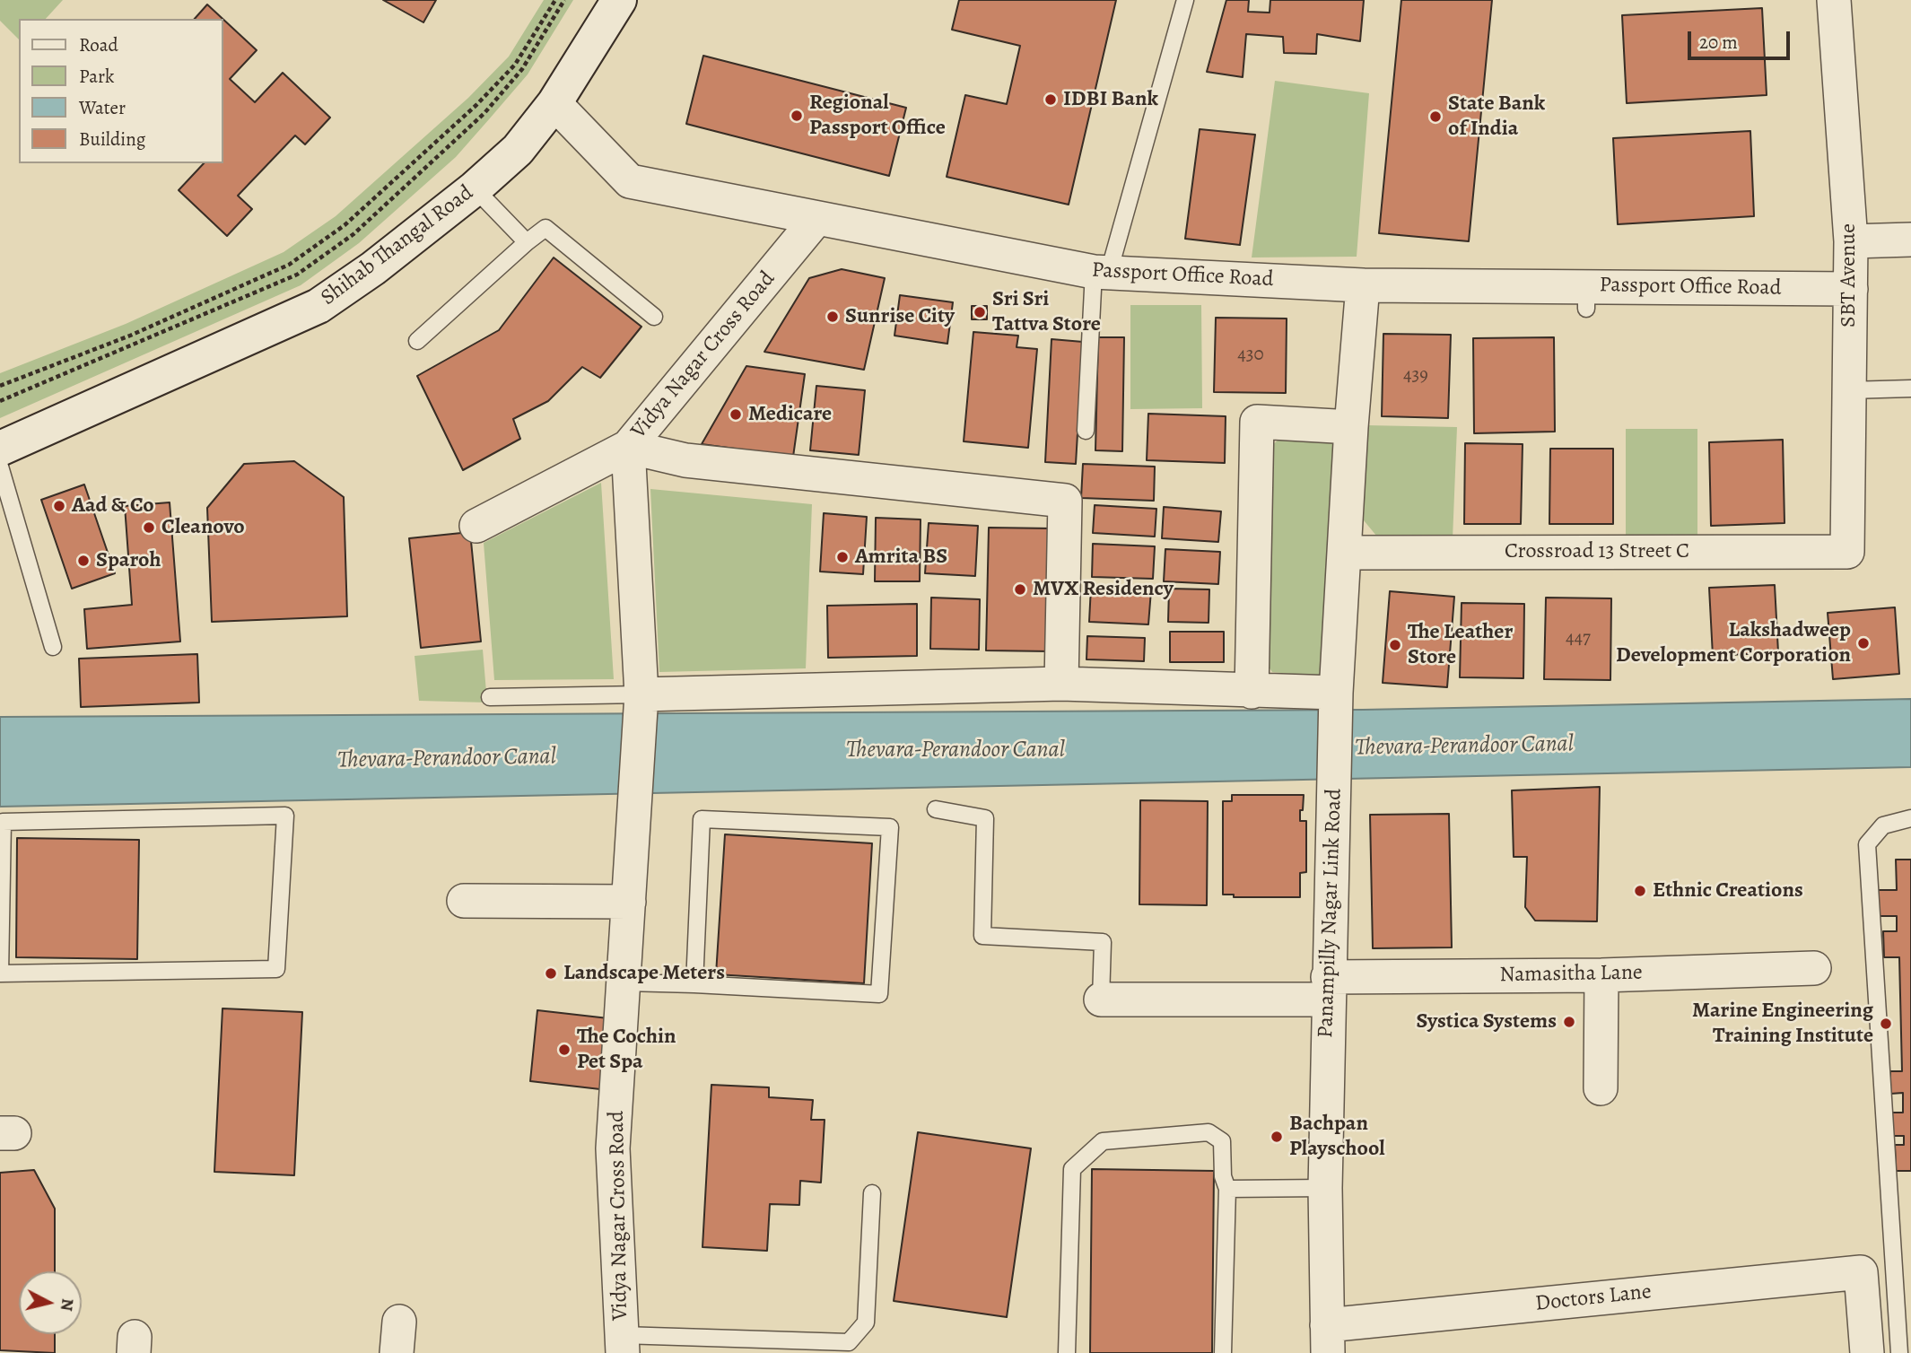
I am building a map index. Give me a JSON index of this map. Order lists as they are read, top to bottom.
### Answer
{
  "streets": {
    "street": [
      "Shihab Thangal Road",
      "Passport Office Road",
      "SBT Avenue",
      "Vidya Nagar Cross Road",
      "Crossroad 13 Street C",
      "Panampilly Nagar Link Road",
      "Namasitha Lane",
      "Doctors Lane"
    ]
  },
  "crossings": [
    ["Shihab Thangal Road", "Passport Office Road"],
    ["Passport Office Road", "SBT Avenue"],
    ["Passport Office Road", "Vidya Nagar Cross Road"],
    ["Passport Office Road", "Panampilly Nagar Link Road"],
    ["SBT Avenue", "Crossroad 13 Street C"],
    ["Crossroad 13 Street C", "Panampilly Nagar Link Road"],
    ["Panampilly Nagar Link Road", "Namasitha Lane"],
    ["Panampilly Nagar Link Road", "Doctors Lane"]
  ],
  "water": ["Thevara-Perandoor Canal"],
  "places": [
    "IDBI Bank",
    "Regional Passport Office",
    "State Bank of India",
    "Sri Sri Tattva Store",
    "Sunrise City",
    "Medicare",
    "Aad & Co",
    "Cleanovo",
    "Amrita BS",
    "Sparoh",
    "MVX Residency",
    "Lakshadweep Development Corporation",
    "The Leather Store",
    "Ethnic Creations",
    "Landscape Meters",
    "Systica Systems",
    "Marine Engineering Training Institute",
    "The Cochin Pet Spa",
    "Bachpan Playschool"
  ],
  "house_numbers": ["430", "439", "447"],
  "legend": [
    "Road",
    "Park",
    "Water",
    "Building"
  ],
  "scale_bar": "20 m",
  "north": "right"
}
